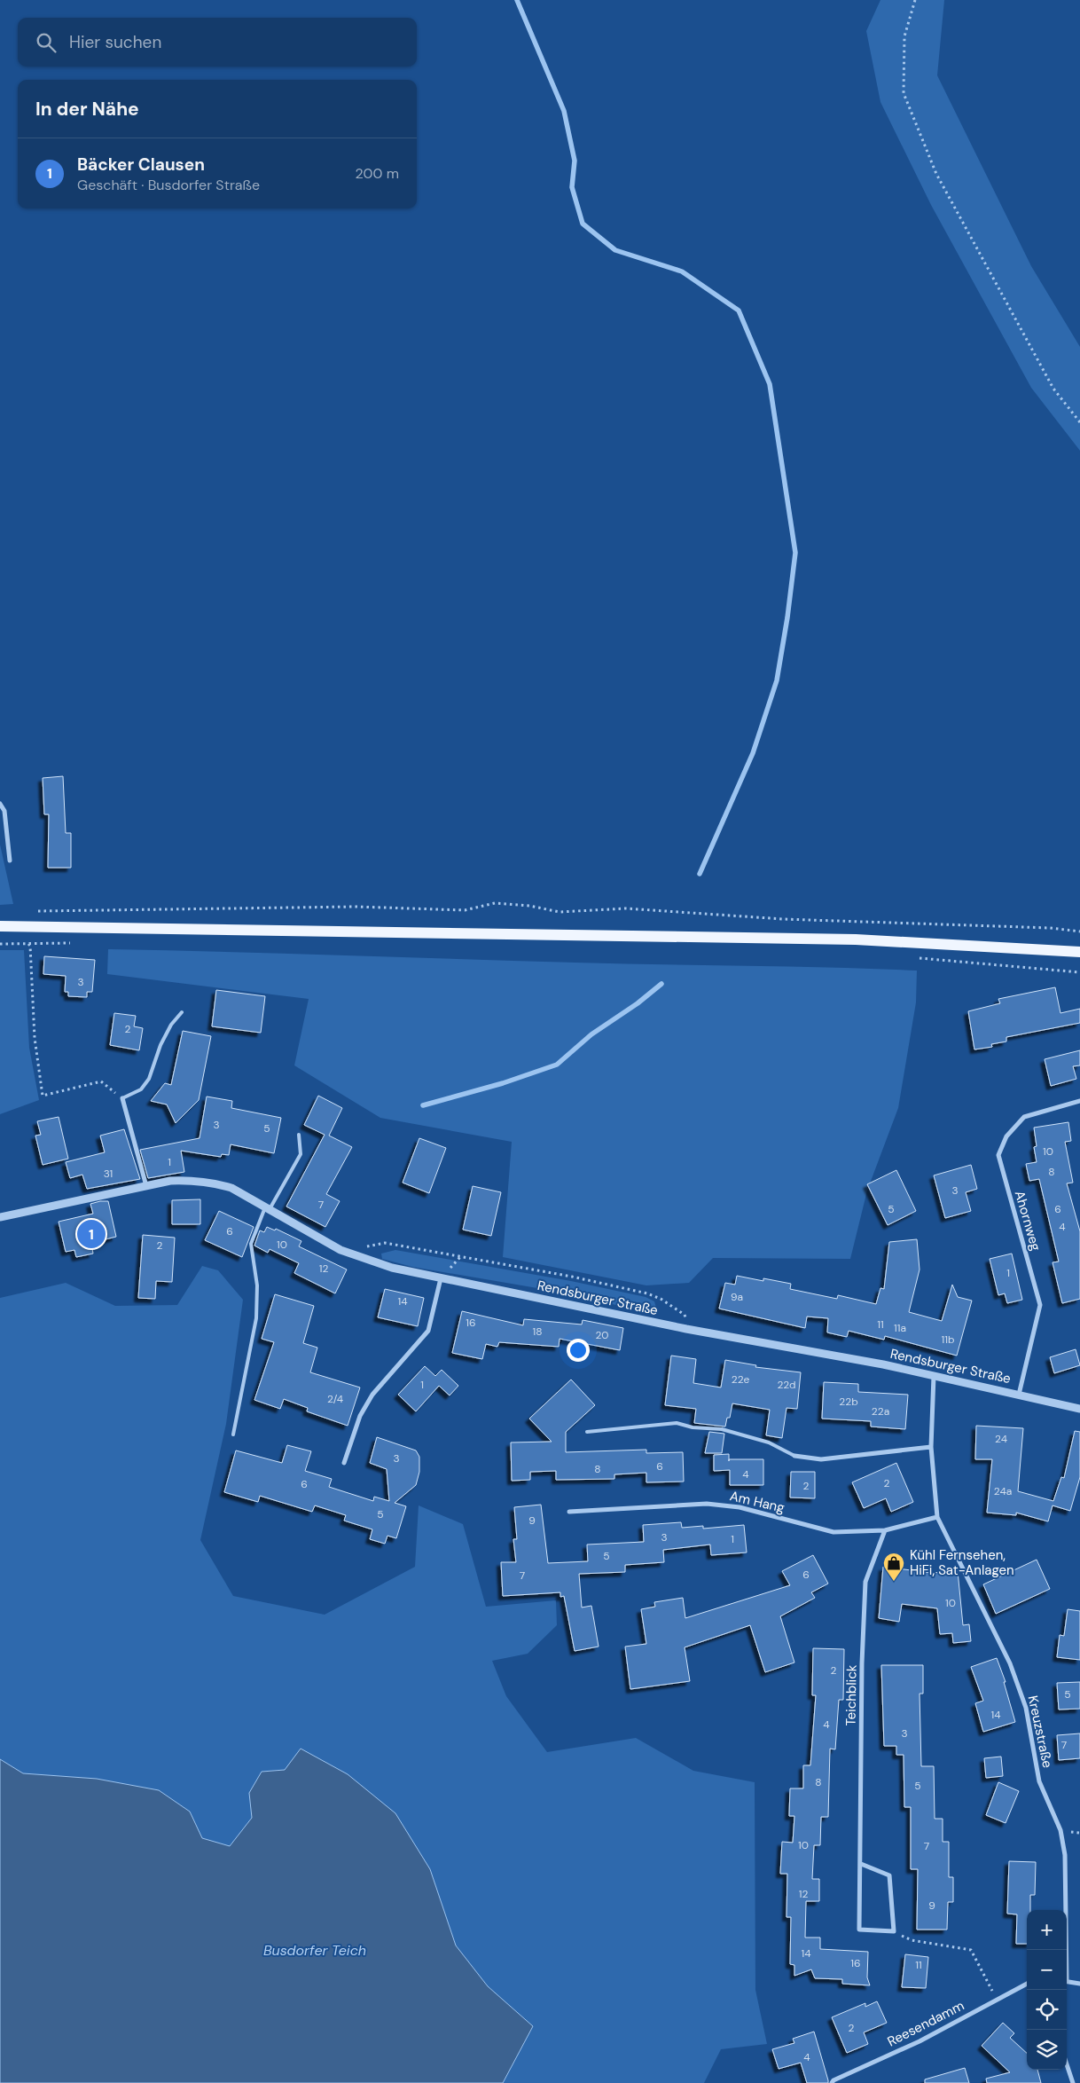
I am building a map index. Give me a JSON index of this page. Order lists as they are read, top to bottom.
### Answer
{
  "streets": {
    "street": [
      "Ahornweg",
      "Rendsburger Straße",
      "Am Hang",
      "Teichblick",
      "Kreuzstraße",
      "Reesendamm"
    ]
  },
  "crossings": [
    ["Ahornweg", "Rendsburger Straße"],
    ["Rendsburger Straße", "Kreuzstraße"],
    ["Am Hang", "Teichblick"],
    ["Am Hang", "Kreuzstraße"]
  ],
  "water": ["Busdorfer Teich"],
  "places": {
    "shop": ["Kühl Fernsehen, HiFi, Sat-Anlagen"]
  },
  "house_numbers": [
    "3",
    "2",
    "3",
    "5",
    "10",
    "1",
    "8",
    "31",
    "3",
    "7",
    "5",
    "6",
    "4",
    "6",
    "10",
    "2",
    "12",
    "1",
    "9a",
    "14",
    "16",
    "11",
    "11a",
    "18",
    "20",
    "11b",
    "22e",
    "1",
    "22d",
    "2/4",
    "22b",
    "22a",
    "24",
    "3",
    "6",
    "8",
    "4",
    "2",
    "6",
    "2",
    "24a",
    "5",
    "9",
    "3",
    "1",
    "5",
    "6",
    "7",
    "10",
    "2",
    "5",
    "14",
    "4",
    "3",
    "7",
    "8",
    "5",
    "10",
    "7",
    "12",
    "9",
    "14",
    "16",
    "11",
    "2",
    "4"
  ],
  "page": {
    "search": "Hier suchen",
    "heading": "In der Nähe",
    "list": [
      {
        "mark": "1",
        "name": "Bäcker Clausen",
        "note": "Geschäft · Busdorfer Straße",
        "value": "200 m"
      }
    ],
    "pins": "1",
    "map_buttons": ["+", "−"]
  }
}
